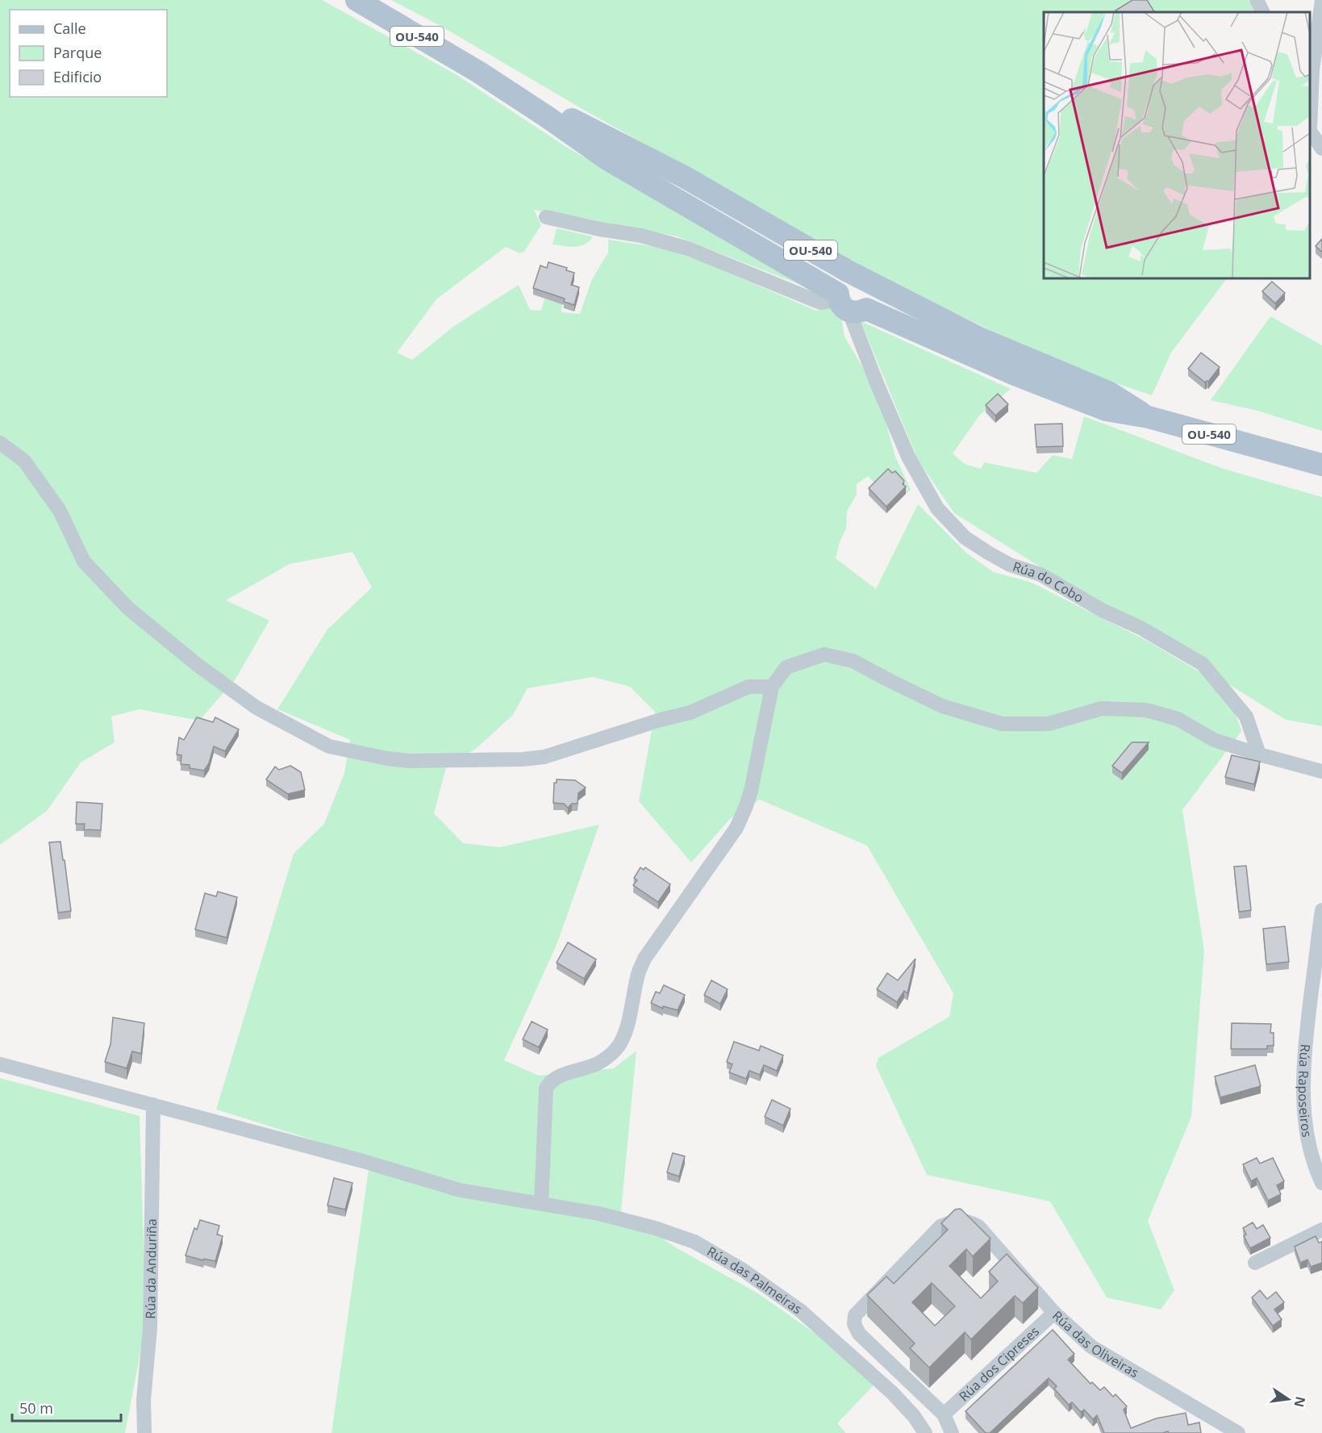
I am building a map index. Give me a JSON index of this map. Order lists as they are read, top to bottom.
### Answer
{
  "streets": {
    "main road": ["OU-540"],
    "street": [
      "Rúa do Cobo",
      "Rúa Raposeiros",
      "Rúa da Anduriña",
      "Rúa das Palmeiras",
      "Rúa das Oliveiras",
      "Rúa dos Cipreses"
    ]
  },
  "crossings": [
    ["OU-540", "Rúa do Cobo"],
    ["Rúa da Anduriña", "Rúa das Palmeiras"],
    ["Rúa das Oliveiras", "Rúa dos Cipreses"]
  ],
  "legend": ["Calle", "Parque", "Edificio"],
  "scale_bar": "50 m",
  "north": "right"
}
